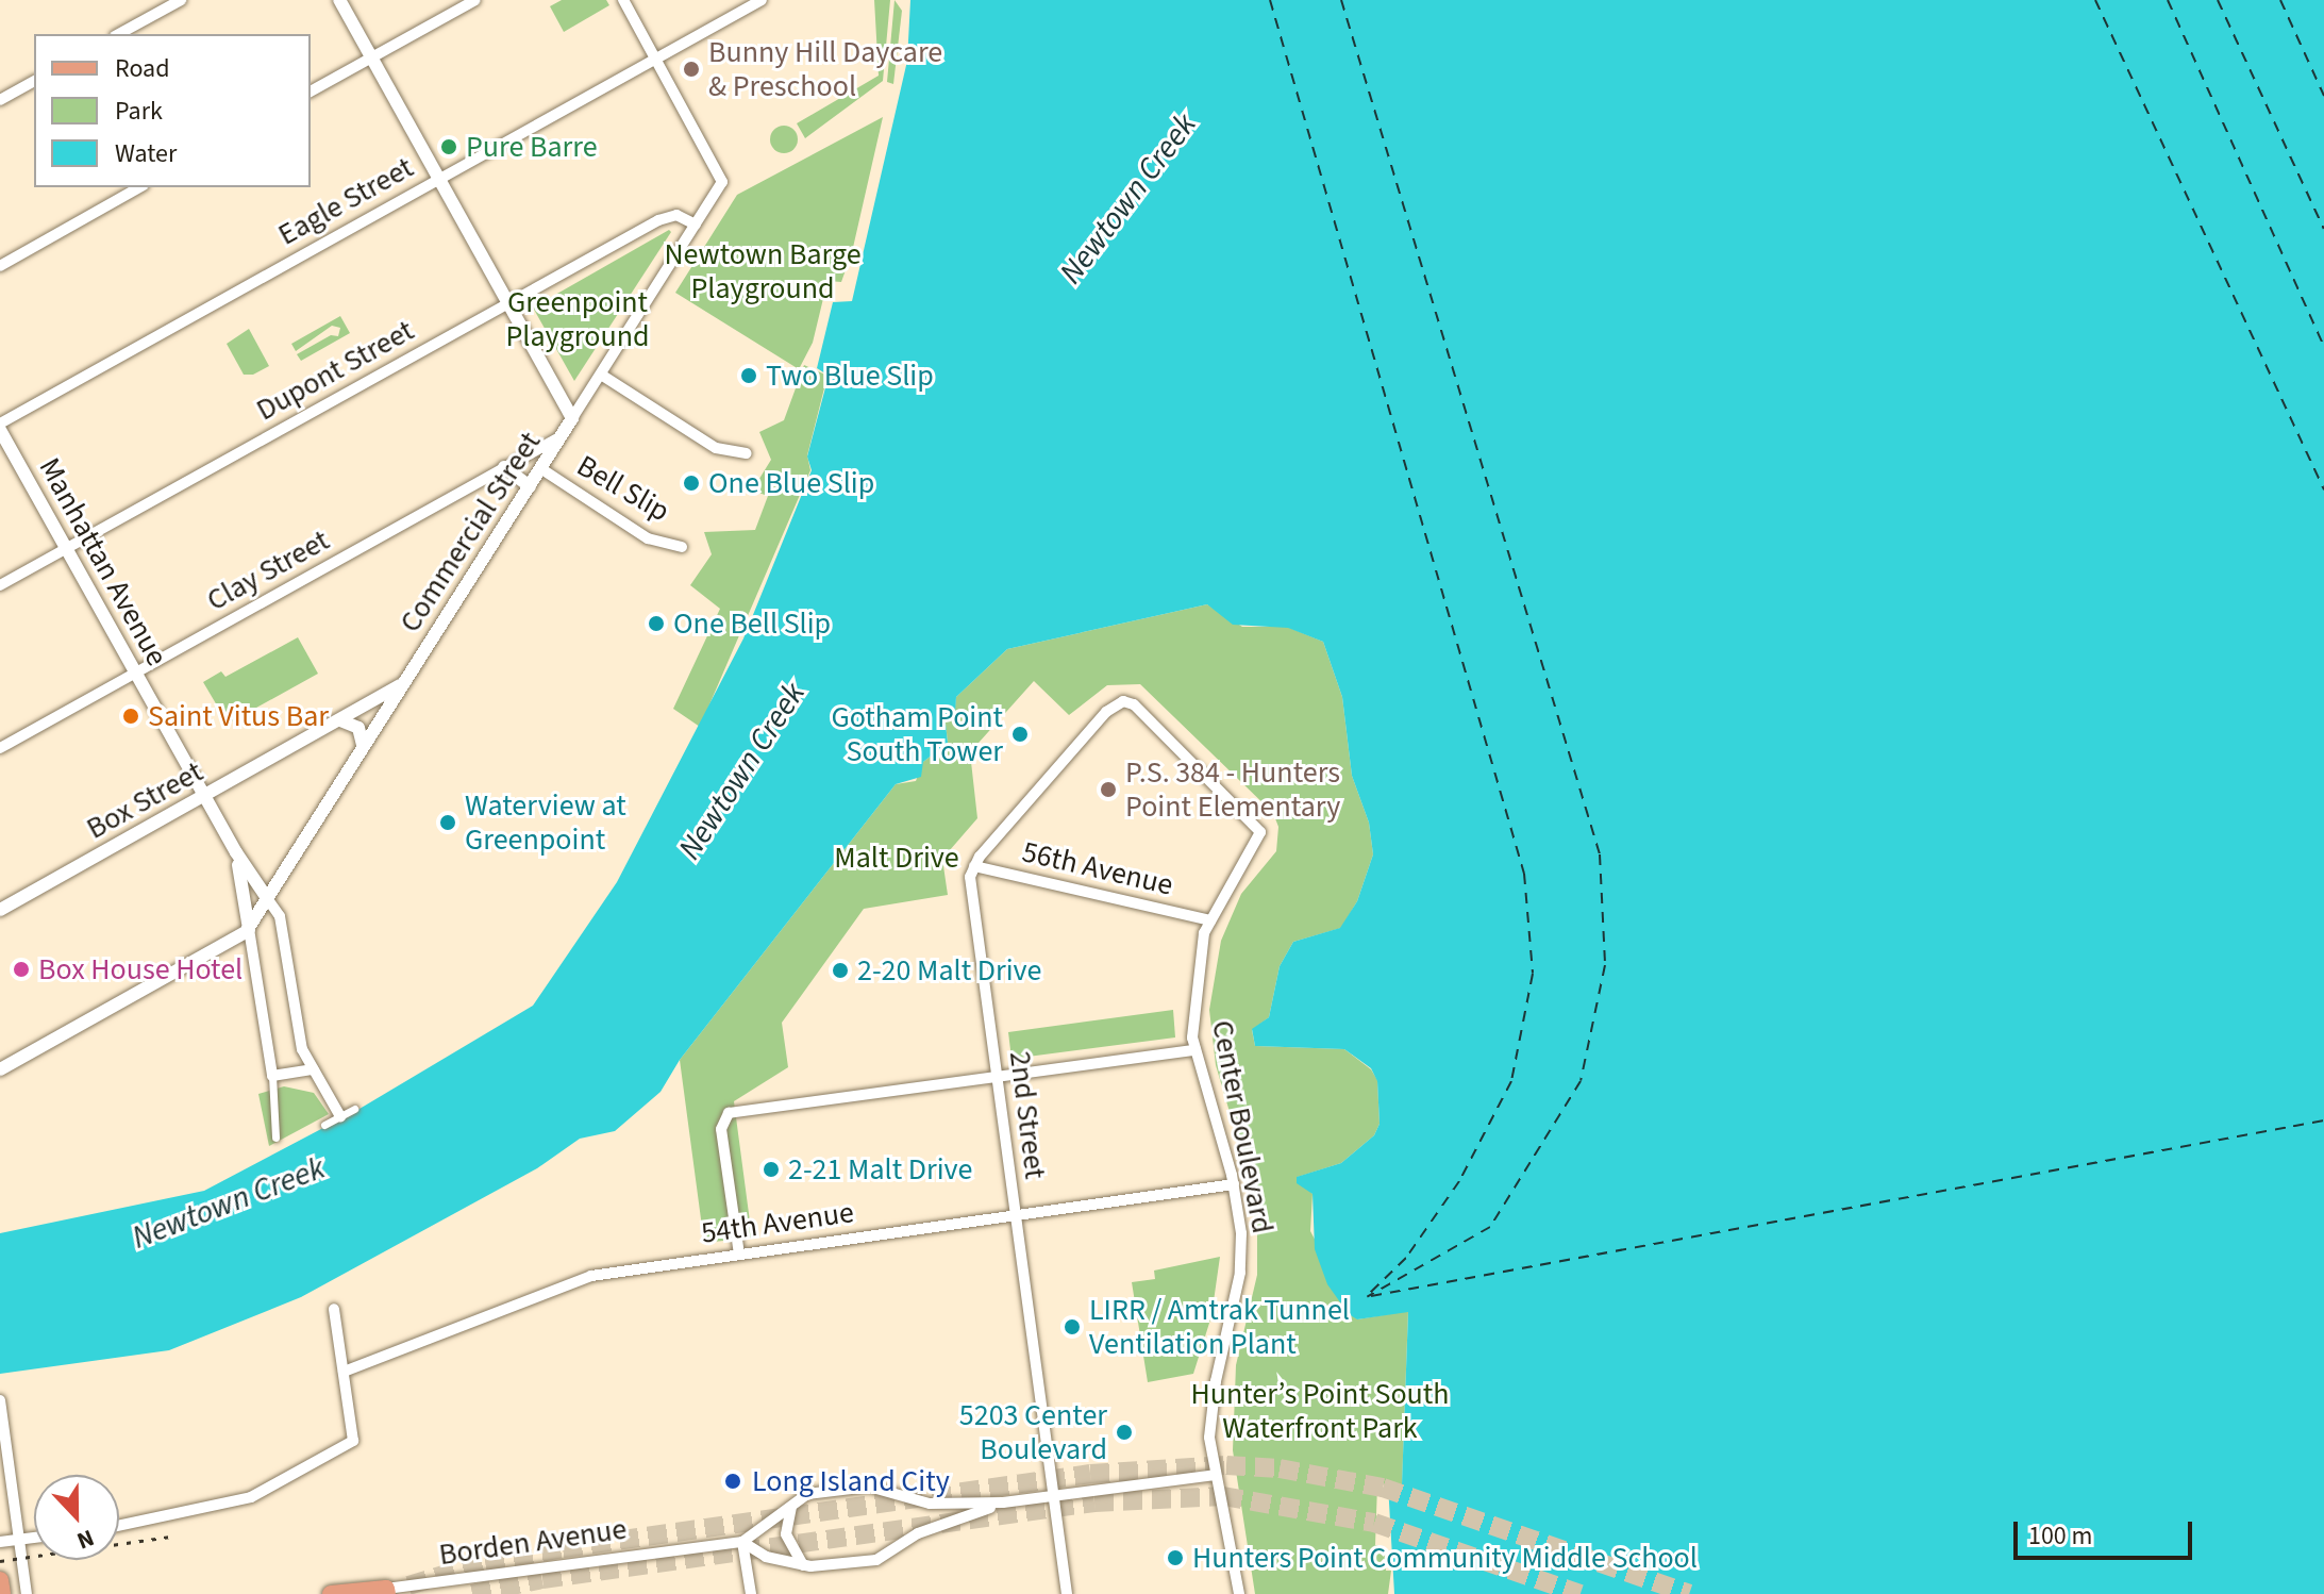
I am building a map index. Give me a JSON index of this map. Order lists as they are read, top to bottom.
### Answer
{
  "streets": {
    "main road": ["Borden Avenue"],
    "street": [
      "Eagle Street",
      "Dupont Street",
      "Bell Slip",
      "Commercial Street",
      "Manhattan Avenue",
      "Clay Street",
      "Box Street",
      "56th Avenue",
      "2nd Street",
      "Center Boulevard",
      "54th Avenue"
    ]
  },
  "crossings": [
    ["Eagle Street", "Commercial Street"],
    ["Eagle Street", "Manhattan Avenue"],
    ["Dupont Street", "Commercial Street"],
    ["Dupont Street", "Manhattan Avenue"],
    ["Bell Slip", "Commercial Street"],
    ["Commercial Street", "Manhattan Avenue"],
    ["Commercial Street", "Clay Street"],
    ["Commercial Street", "Box Street"],
    ["Manhattan Avenue", "Clay Street"],
    ["Manhattan Avenue", "Box Street"],
    ["56th Avenue", "2nd Street"],
    ["56th Avenue", "Center Boulevard"],
    ["2nd Street", "Center Boulevard"],
    ["2nd Street", "54th Avenue"],
    ["2nd Street", "Borden Avenue"],
    ["Center Boulevard", "54th Avenue"],
    ["Center Boulevard", "Borden Avenue"]
  ],
  "water": ["Newtown Creek"],
  "parks": [
    "Newtown Barge Playground",
    "Greenpoint Playground",
    "Malt Drive",
    "Hunter’s Point South Waterfront Park"
  ],
  "places": [
    "Bunny Hill Daycare & Preschool",
    "Pure Barre",
    "Two Blue Slip",
    "One Blue Slip",
    "One Bell Slip",
    "Saint Vitus Bar",
    "Gotham Point South Tower",
    "P.S. 384 - Hunters Point Elementary",
    "Waterview at Greenpoint",
    "Box House Hotel",
    "2-20 Malt Drive",
    "2-21 Malt Drive",
    "LIRR / Amtrak Tunnel Ventilation Plant",
    "5203 Center Boulevard",
    "Long Island City",
    "Hunters Point Community Middle School"
  ],
  "legend": ["Road", "Park", "Water"],
  "scale_bar": "100 m",
  "north": "bottom"
}
